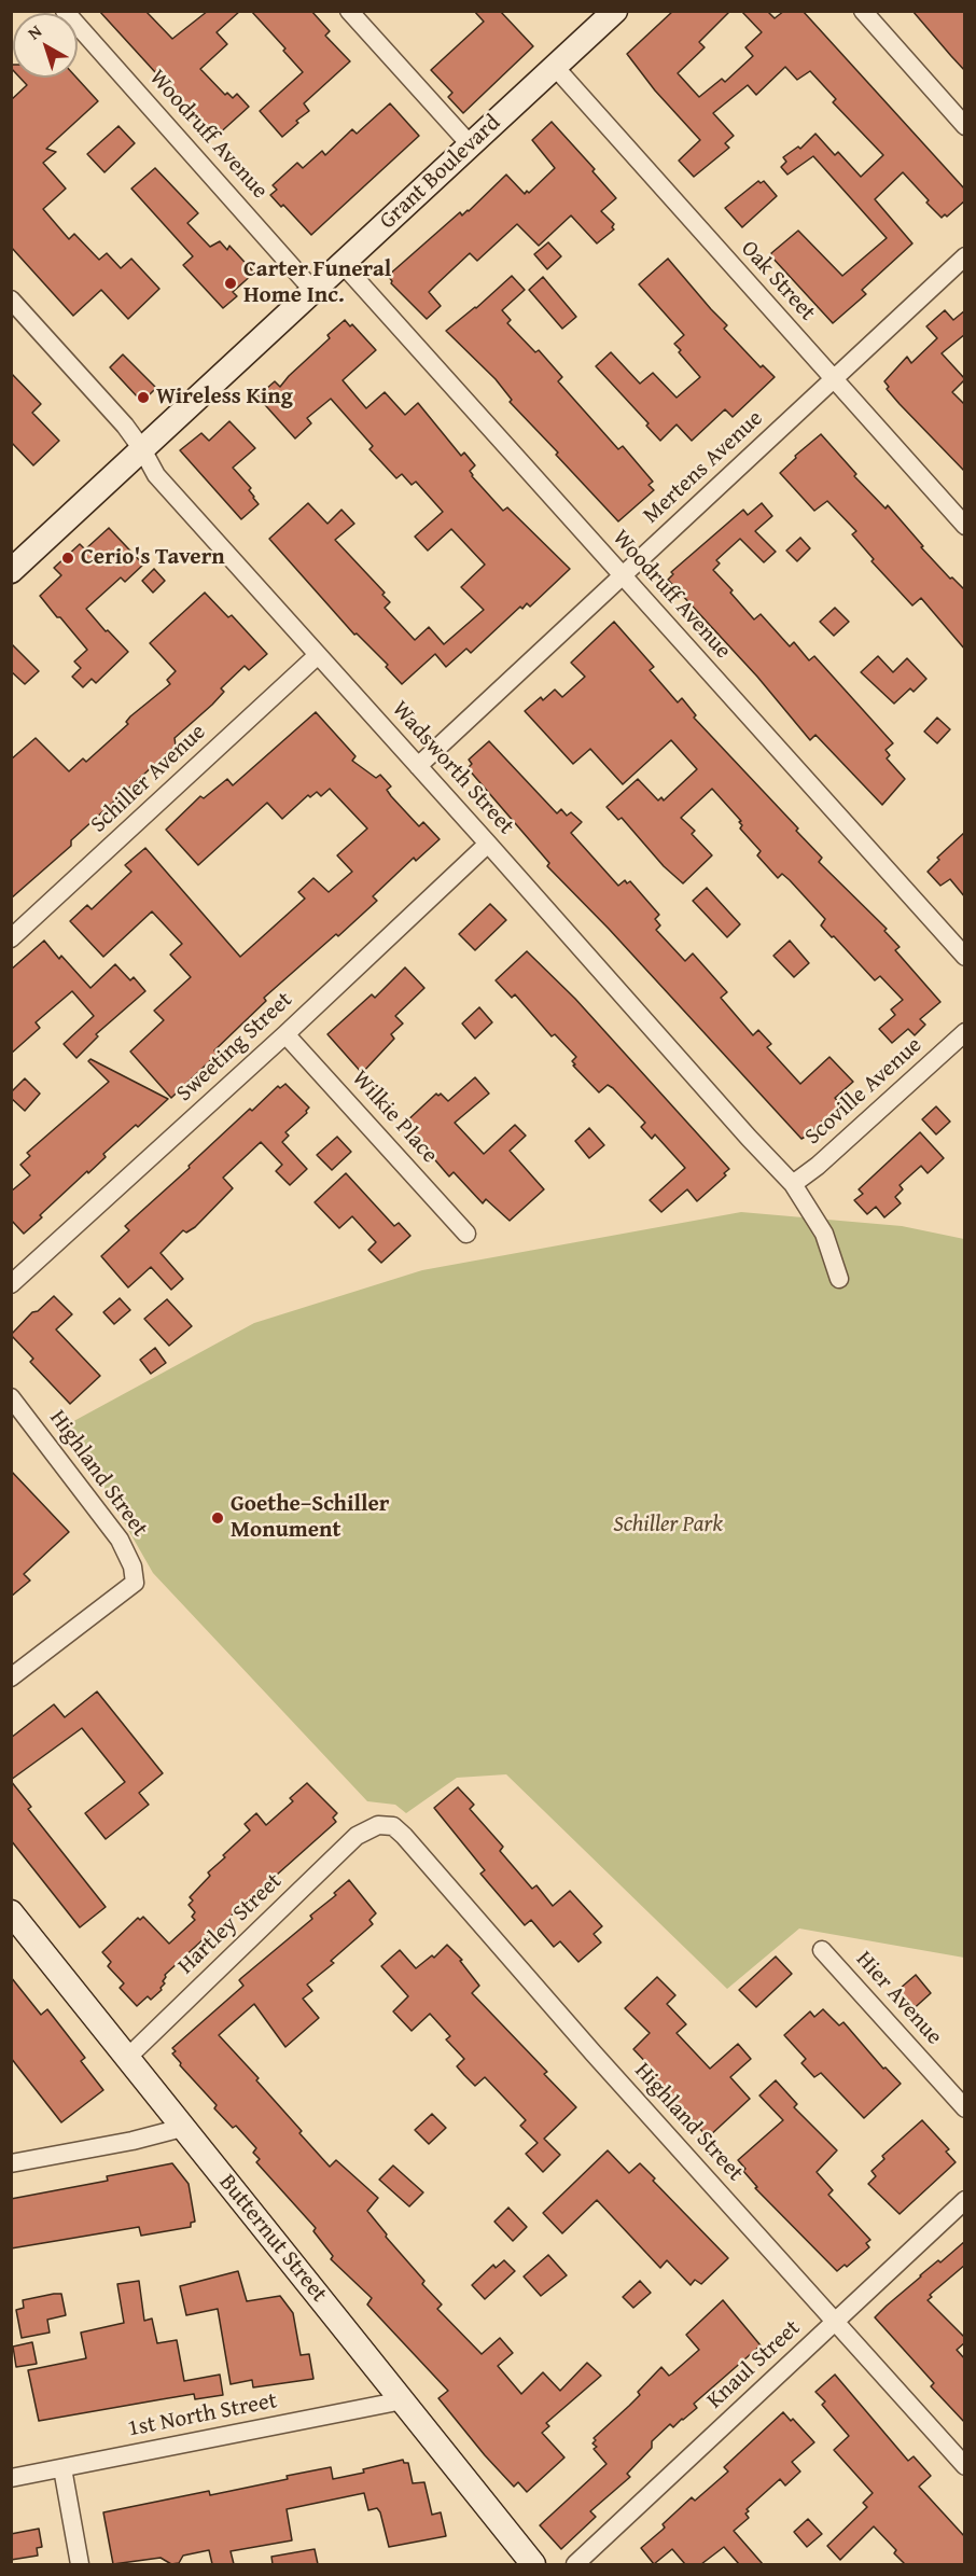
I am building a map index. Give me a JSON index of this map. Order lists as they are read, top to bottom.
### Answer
{
  "streets": {
    "street": [
      "Woodruff Avenue",
      "Grant Boulevard",
      "Oak Street",
      "Mertens Avenue",
      "Wadsworth Street",
      "Schiller Avenue",
      "Sweeting Street",
      "Scoville Avenue",
      "Wilkie Place",
      "Highland Street",
      "Hartley Street",
      "Hier Avenue",
      "Butternut Street",
      "Knaul Street",
      "1st North Street"
    ]
  },
  "crossings": [
    ["Woodruff Avenue", "Grant Boulevard"],
    ["Woodruff Avenue", "Mertens Avenue"],
    ["Grant Boulevard", "Oak Street"],
    ["Grant Boulevard", "Wadsworth Street"],
    ["Oak Street", "Mertens Avenue"],
    ["Mertens Avenue", "Wadsworth Street"],
    ["Wadsworth Street", "Schiller Avenue"],
    ["Wadsworth Street", "Sweeting Street"],
    ["Wadsworth Street", "Scoville Avenue"],
    ["Sweeting Street", "Wilkie Place"],
    ["Highland Street", "Hartley Street"],
    ["Highland Street", "Knaul Street"],
    ["Hartley Street", "Butternut Street"],
    ["Butternut Street", "1st North Street"]
  ],
  "parks": ["Schiller Park"],
  "places": [
    "Carter Funeral Home Inc.",
    "Wireless King",
    "Cerio's Tavern",
    "Goethe–Schiller Monument"
  ],
  "north": "top left"
}
